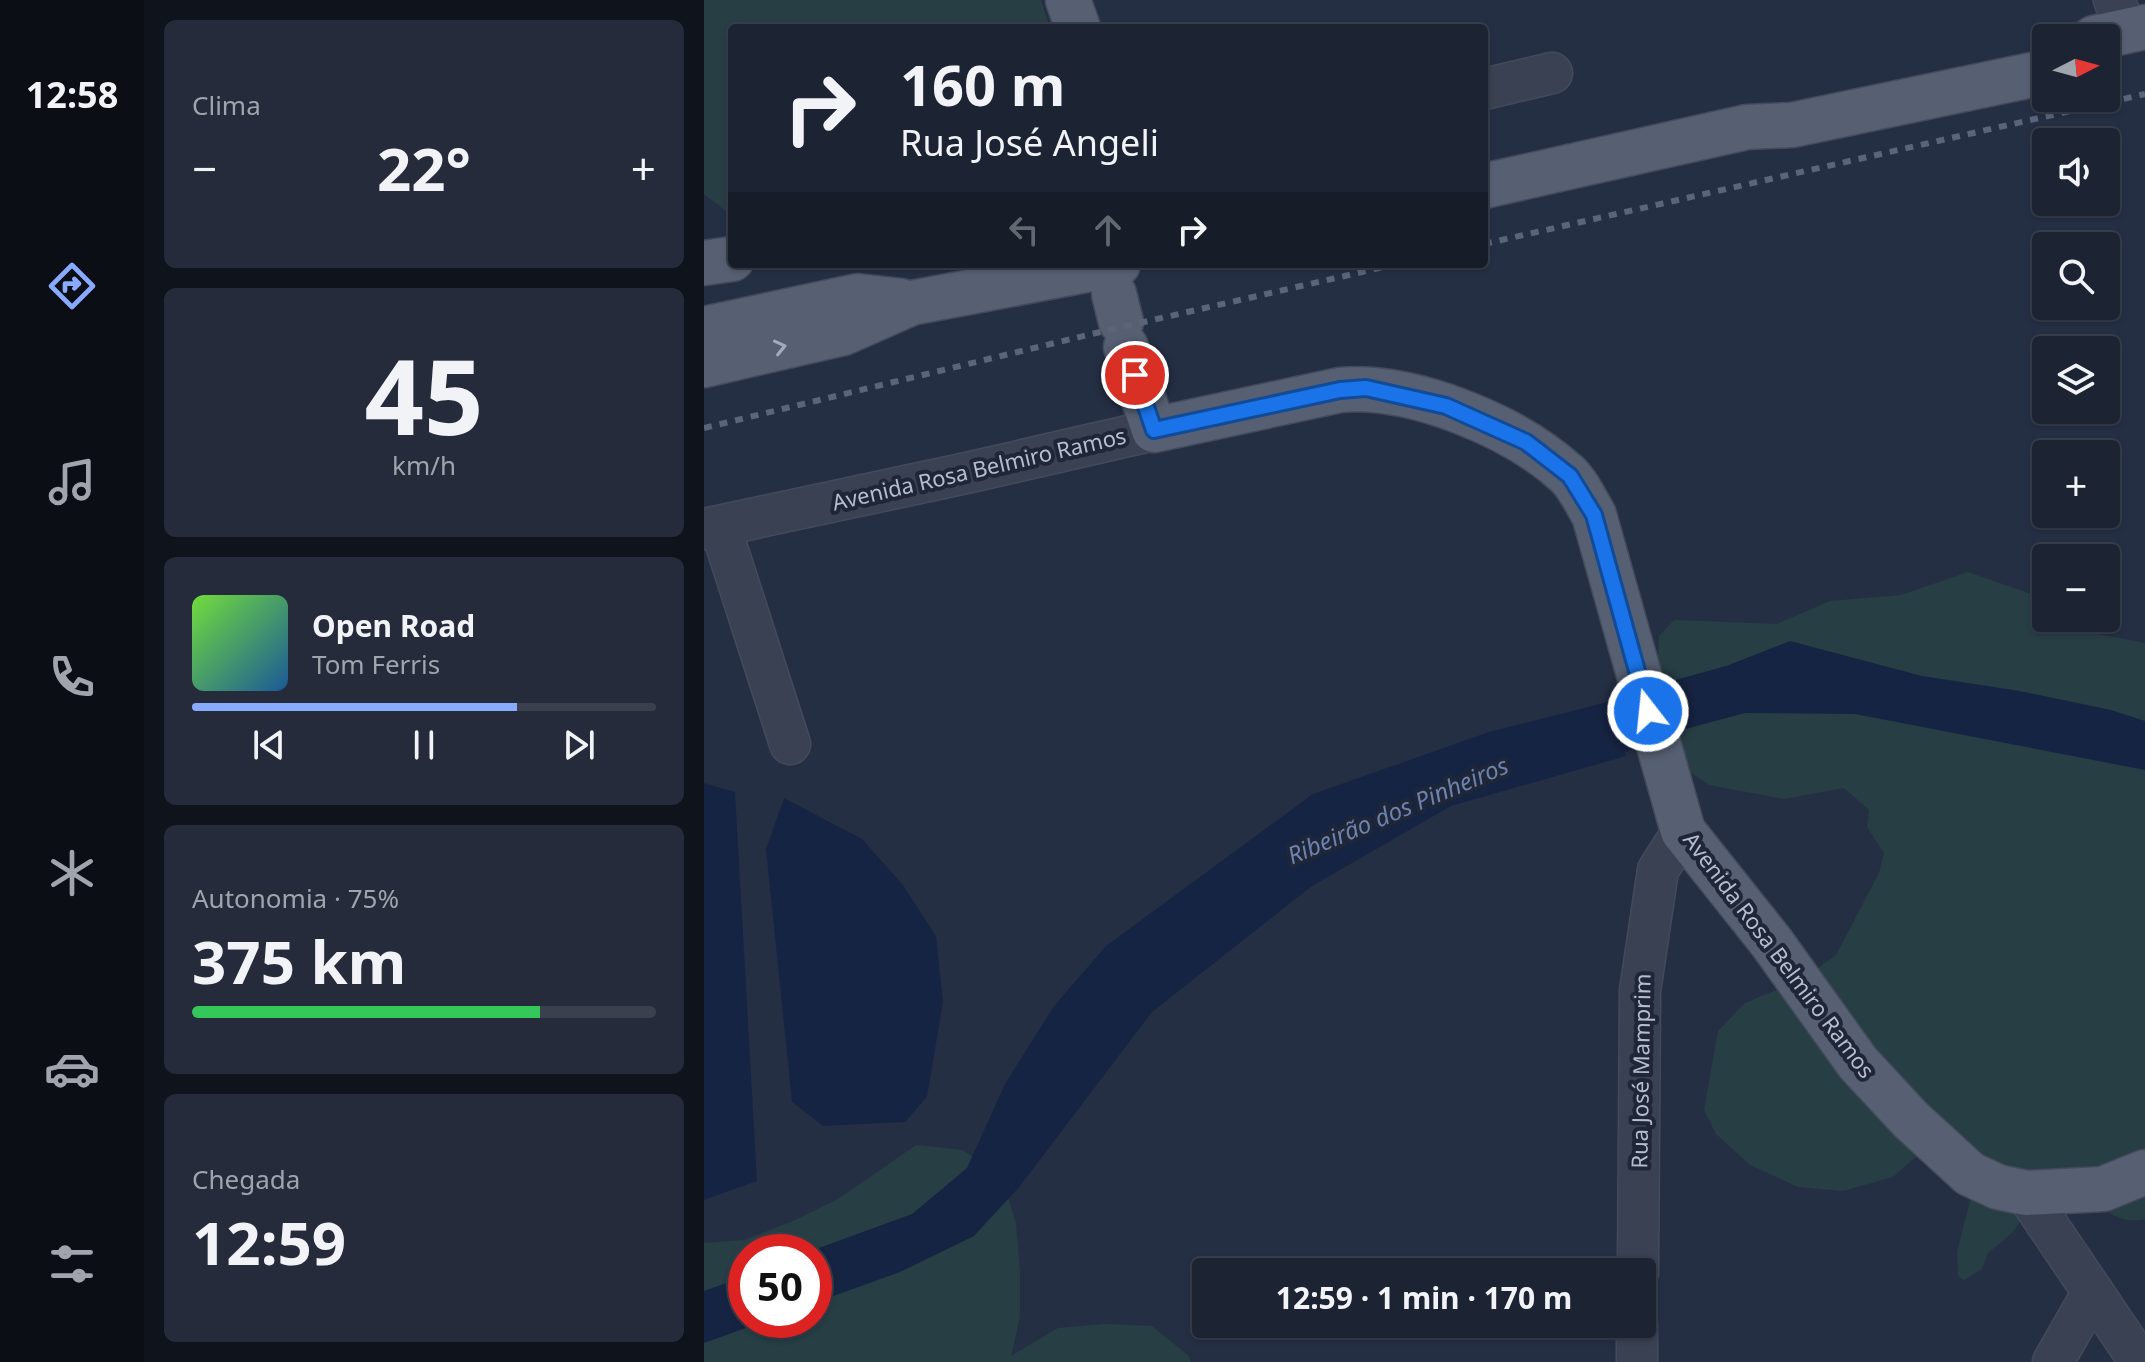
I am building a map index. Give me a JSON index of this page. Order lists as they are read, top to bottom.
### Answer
{
  "streets": {
    "main road": ["Avenida Rosa Belmiro Ramos"],
    "street": ["Rua José Mamprim"]
  },
  "crossings": [
    ["Avenida Rosa Belmiro Ramos", "Rua José Mamprim"]
  ],
  "water": ["Ribeirão dos Pinheiros"],
  "north": "right",
  "page": {
    "tabs": "12:58",
    "tile": [
      "Clima",
      ["45", "km/h"],
      ["Autonomia · 75%", "375 km"],
      ["Chegada", "12:59"]
    ],
    "map_buttons": ["+", "−"],
    "turn": ["160 m", "Rua José Angeli"],
    "heat": ["−", "22°", "+"],
    "song": ["Open Road", "Tom Ferris"],
    "limit": "50",
    "trip": "12:59 · 1 min · 170 m"
  }
}
